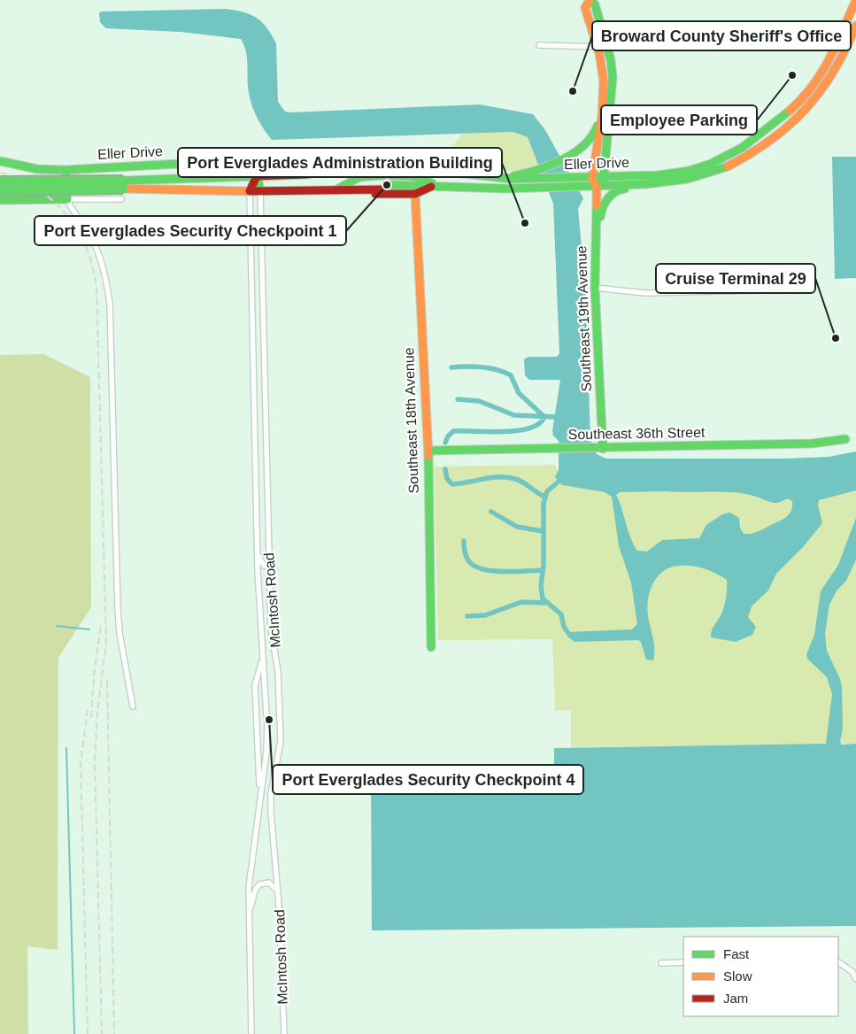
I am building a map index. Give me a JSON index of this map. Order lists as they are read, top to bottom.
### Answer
{
  "streets": {
    "main road": [
      "Eller Drive",
      "Southeast 19th Avenue",
      "Southeast 18th Avenue",
      "Southeast 36th Street"
    ],
    "street": ["McIntosh Road"]
  },
  "crossings": [
    ["Eller Drive", "Southeast 19th Avenue"],
    ["Eller Drive", "Southeast 18th Avenue"],
    ["Eller Drive", "McIntosh Road"],
    ["Southeast 19th Avenue", "Southeast 36th Street"],
    ["Southeast 18th Avenue", "Southeast 36th Street"]
  ],
  "places": [
    "Employee Parking",
    "Broward County Sheriff's Office",
    "Port Everglades Security Checkpoint 1",
    "Port Everglades Administration Building",
    "Cruise Terminal 29",
    "Port Everglades Security Checkpoint 4"
  ],
  "legend": ["Fast", "Slow", "Jam"]
}
